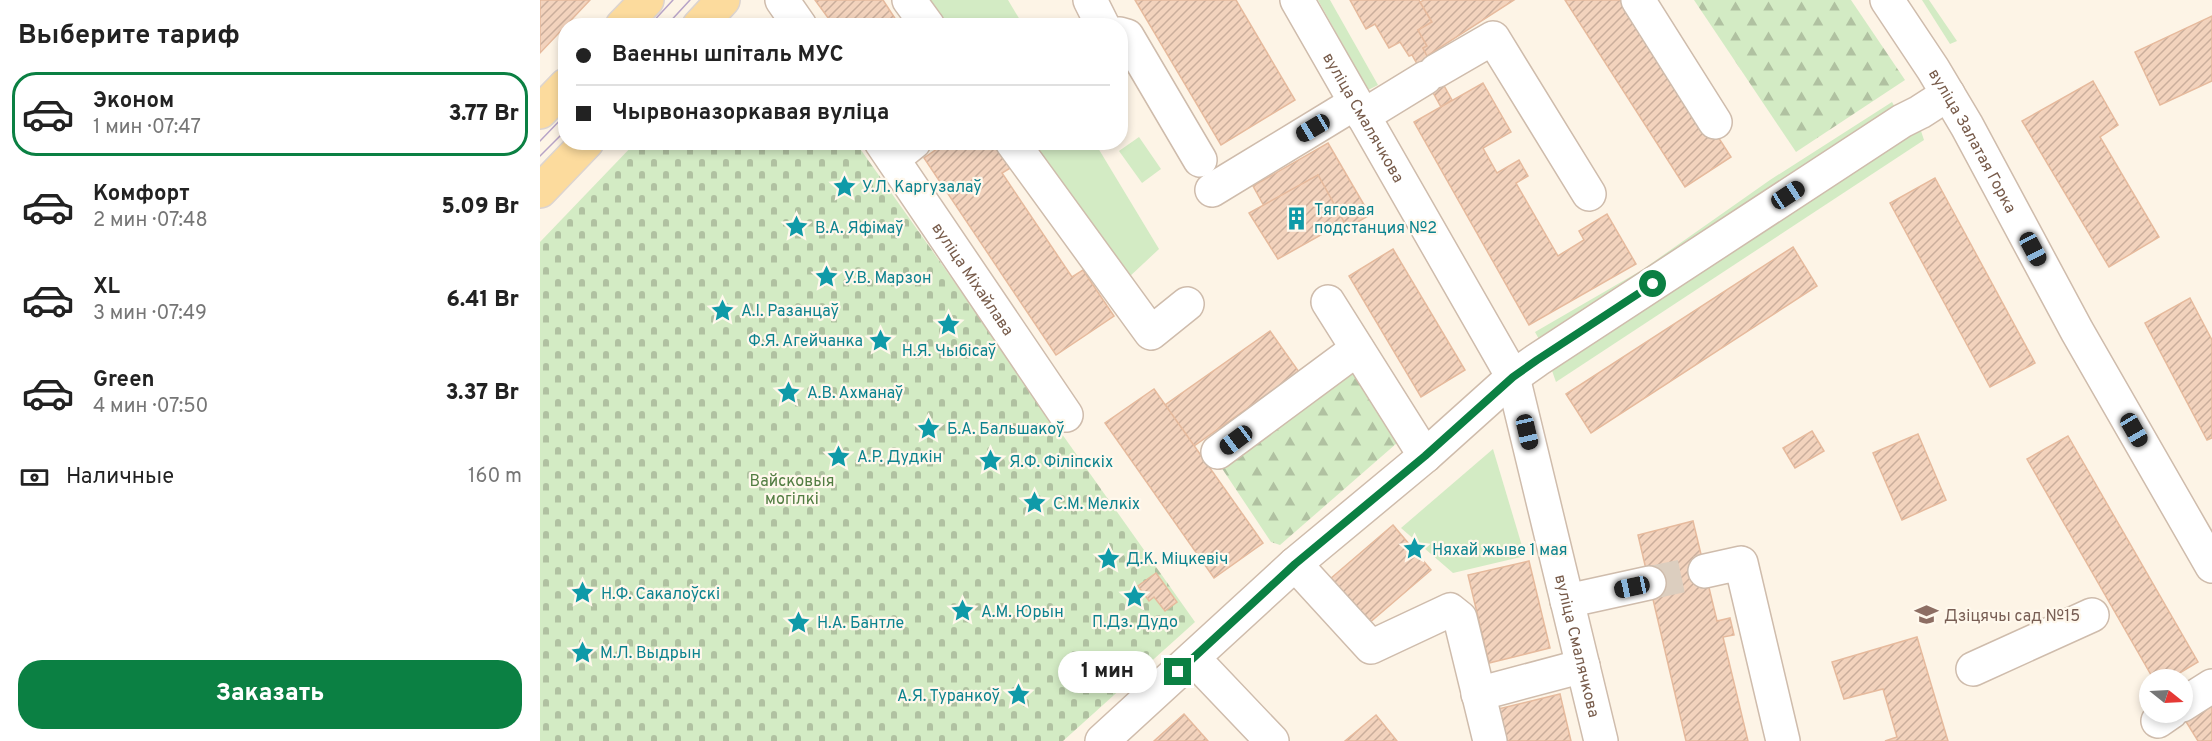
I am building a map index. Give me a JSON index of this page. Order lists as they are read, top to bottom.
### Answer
{
  "streets": {
    "street": ["вуліца Смалячкова", "вуліца Залатая Горка", "вуліца Міхайлава"]
  },
  "parks": ["Вайсковыя могілкі"],
  "places": {
    "place": [
      "У.Л. Каргузалаў",
      "В.А. Яфімаў",
      "У.В. Марзон",
      "А.І. Разанцаў",
      "Н.Я. Чыбісаў",
      "Ф.Я. Агейчанка",
      "А.В. Ахманаў",
      "Б.А. Бальшакоў",
      "А.Р. Дудкін",
      "Я.Ф. Філіпскіх",
      "С.М. Мелкіх",
      "Няхай жыве 1 мая",
      "Д.К. Міцкевіч",
      "Н.Ф. Сакалоўскі",
      "П.Дз. Дудо",
      "А.М. Юрын",
      "Н.А. Бантле",
      "М.Л. Выдрын",
      "А.Я. Туранкоў"
    ],
    "building": ["Тяговая подстанция №2"],
    "school or university": ["Дзіцячы сад №15"]
  },
  "north": "right",
  "page": {
    "heading": "Выберите тариф",
    "banner": ["Ваенны шпіталь МУС", "Чырвоназоркавая вуліца"],
    "list": [
      {
        "name": "Эконом",
        "note": "1 мин · 07:47",
        "value": "3.77 Br"
      },
      {
        "name": "Комфорт",
        "note": "2 мин · 07:48",
        "value": "5.09 Br"
      },
      {
        "name": "XL",
        "note": "3 мин · 07:49",
        "value": "6.41 Br"
      },
      {
        "name": "Green",
        "note": "4 мин · 07:50",
        "value": "3.37 Br"
      }
    ],
    "pay": ["Наличные", "160 m"],
    "buttons": "Заказать",
    "bubble": "1 мин"
  }
}
